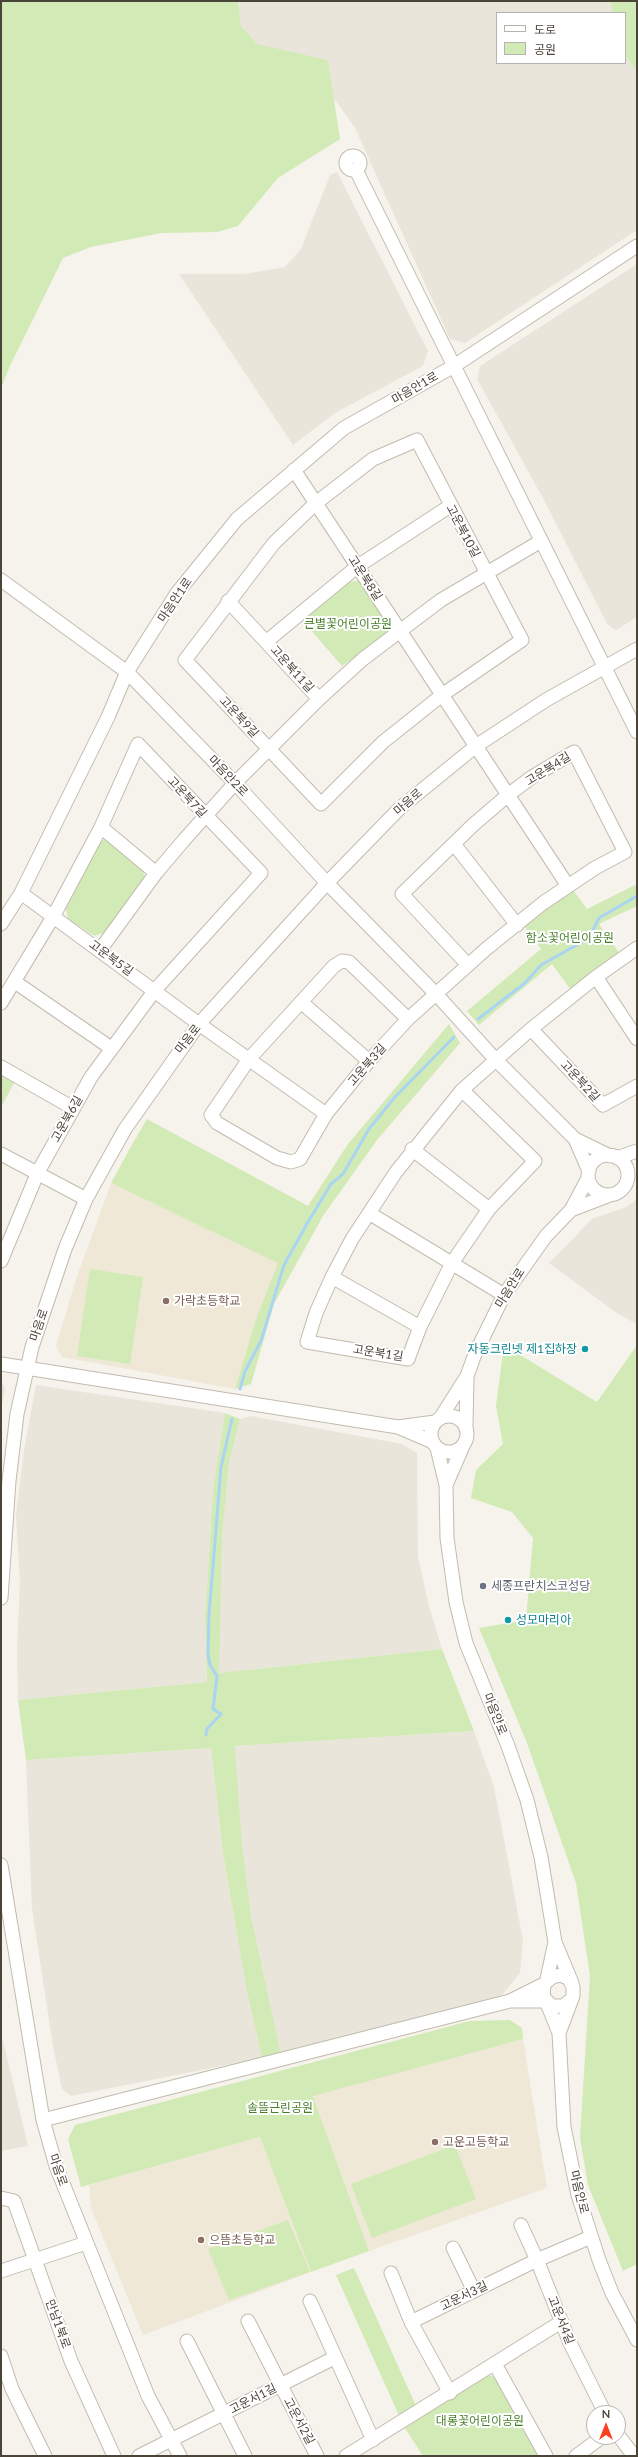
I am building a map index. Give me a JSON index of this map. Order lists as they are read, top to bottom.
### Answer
{
  "streets": {
    "street": [
      "마음안1로",
      "고운북10길",
      "고운북8길",
      "고운북11길",
      "고운북9길",
      "고운북4길",
      "마음안2로",
      "고운북7길",
      "마음로",
      "고운북5길",
      "고운북3길",
      "고운북2길",
      "고운북6길",
      "마음안로",
      "고운북1길",
      "고운서3길",
      "고운서4길",
      "만남1북로",
      "고운서1길",
      "고운서2길"
    ]
  },
  "crossings": [
    ["마음안1로", "고운북8길"],
    ["마음안1로", "마음안2로"],
    ["마음안1로", "고운북5길"],
    ["고운북10길", "고운북8길"],
    ["고운북10길", "고운북11길"],
    ["고운북10길", "고운북9길"],
    ["고운북8길", "고운북11길"],
    ["고운북8길", "고운북9길"],
    ["고운북8길", "고운북4길"],
    ["고운북8길", "마음로"],
    ["고운북4길", "마음안2로"],
    ["고운북4길", "고운북3길"],
    ["마음안2로", "마음로"],
    ["마음안2로", "고운북1길"],
    ["고운북7길", "고운북5길"],
    ["고운북7길", "고운북6길"],
    ["마음로", "고운북5길"],
    ["마음로", "고운서1길"],
    ["고운북5길", "고운북3길"],
    ["고운북5길", "고운북6길"],
    ["마음안로", "고운서3길"],
    ["고운서3길", "고운서4길"],
    ["고운서1길", "고운서2길"]
  ],
  "parks": [
    "큰별꽃어린이공원",
    "함소꽃어린이공원",
    "솔뜰근린공원",
    "대롱꽃어린이공원"
  ],
  "places": [
    "가락초등학교",
    "자동크린넷 제1집하장",
    "세종프란치스코성당",
    "성모마리아",
    "고운고등학교",
    "으뜸초등학교"
  ],
  "legend": ["도로", "공원"],
  "north": "top"
}
